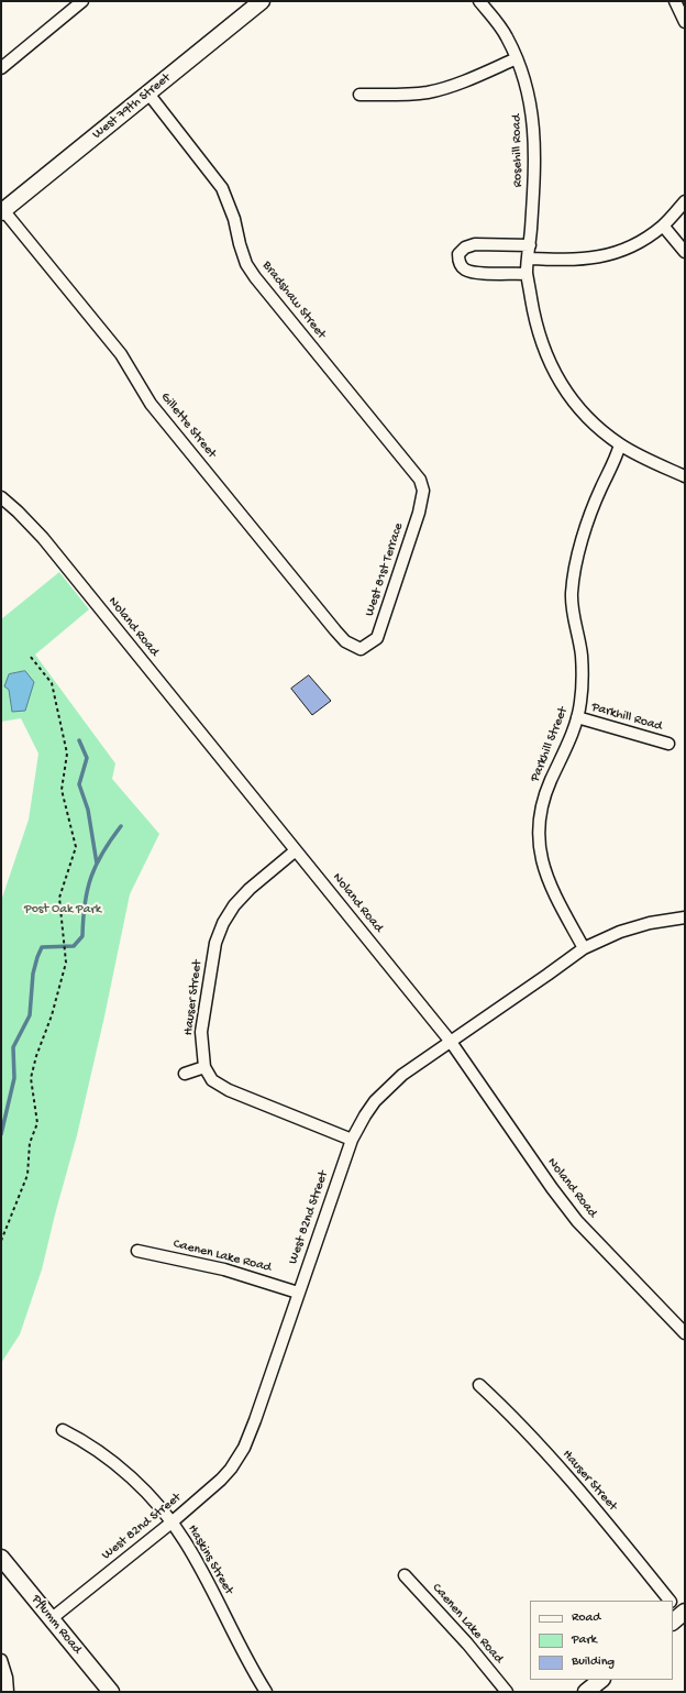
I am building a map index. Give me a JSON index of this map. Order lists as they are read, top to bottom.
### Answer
{
  "streets": {
    "street": [
      "West 79th Street",
      "Rosehill Road",
      "Bradshaw Street",
      "Gillette Street",
      "West 81st Terrace",
      "Noland Road",
      "Parkhill Road",
      "Parkhill Street",
      "Hauser Street",
      "West 82nd Street",
      "Caenen Lake Road",
      "Haskins Street",
      "Pflumm Road"
    ]
  },
  "crossings": [
    ["West 79th Street", "Bradshaw Street"],
    ["West 79th Street", "Gillette Street"],
    ["Rosehill Road", "Parkhill Street"],
    ["Bradshaw Street", "West 81st Terrace"],
    ["Gillette Street", "West 81st Terrace"],
    ["Noland Road", "Hauser Street"],
    ["Noland Road", "West 82nd Street"],
    ["Parkhill Road", "Parkhill Street"],
    ["Parkhill Street", "West 82nd Street"],
    ["West 82nd Street", "Caenen Lake Road"],
    ["West 82nd Street", "Haskins Street"],
    ["West 82nd Street", "Pflumm Road"]
  ],
  "parks": ["Post Oak Park"],
  "legend": ["Road", "Park", "Building"]
}
